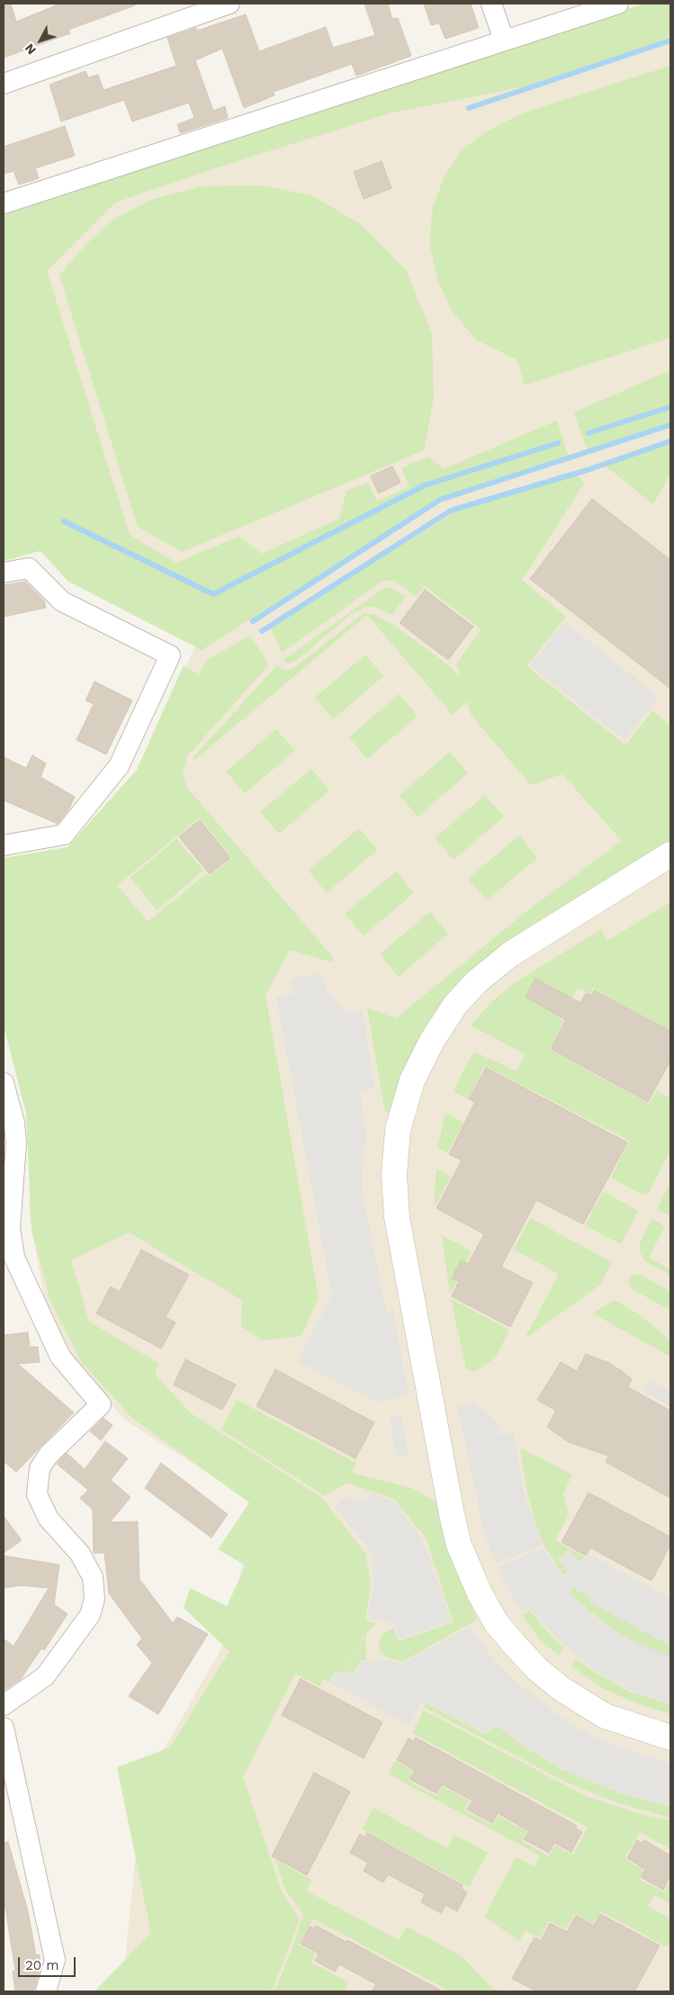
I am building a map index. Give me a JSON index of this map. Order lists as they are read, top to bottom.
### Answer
{
  "scale_bar": "20 m",
  "north": "bottom left"
}
